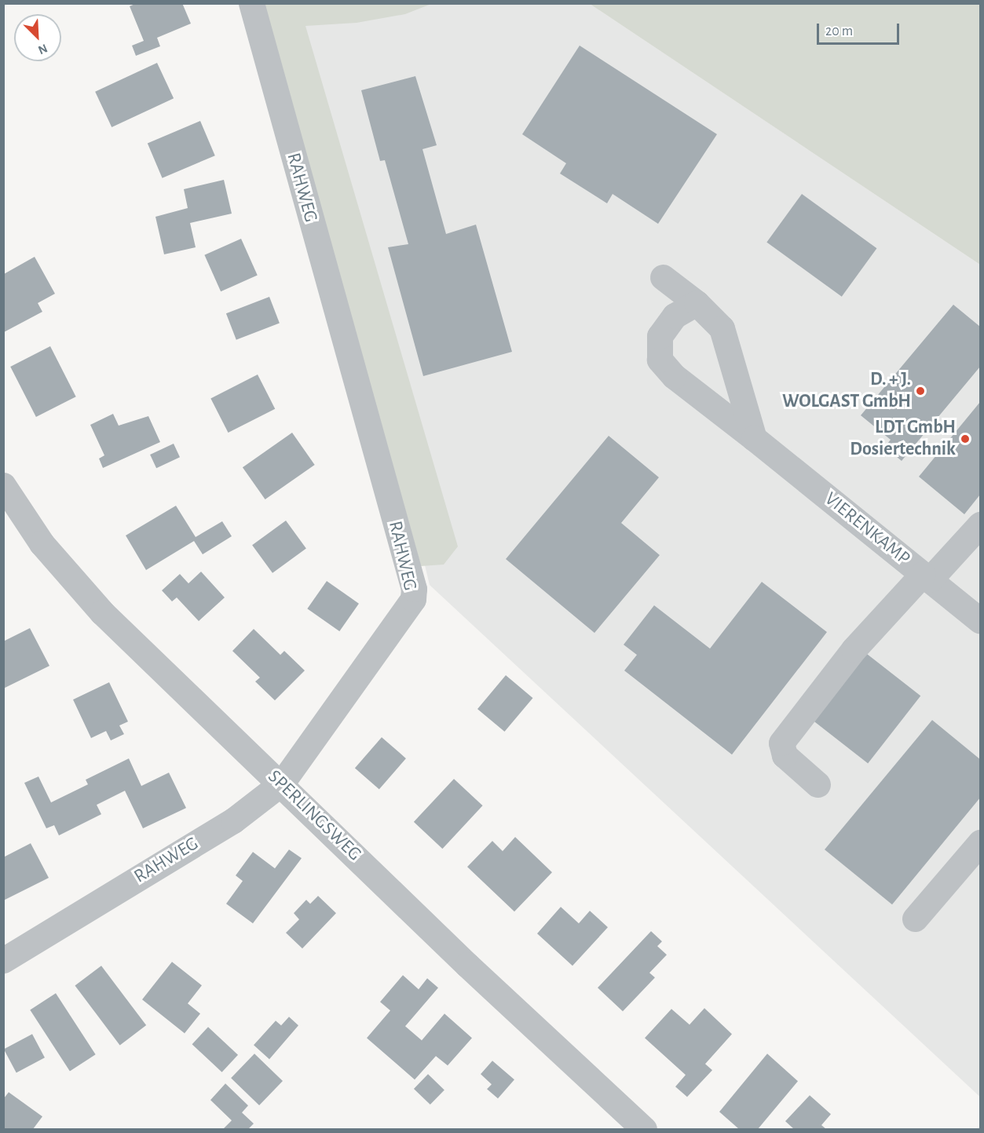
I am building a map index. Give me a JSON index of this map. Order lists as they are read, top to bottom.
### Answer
{
  "streets": {
    "street": ["RAHWEG", "VIERENKAMP", "SPERLINGSWEG"]
  },
  "crossings": [
    ["RAHWEG", "SPERLINGSWEG"]
  ],
  "places": ["D. + J. WOLGAST GmbH", "LDT GmbH Dosiertechnik"],
  "scale_bar": "20 m",
  "north": "bottom right"
}
